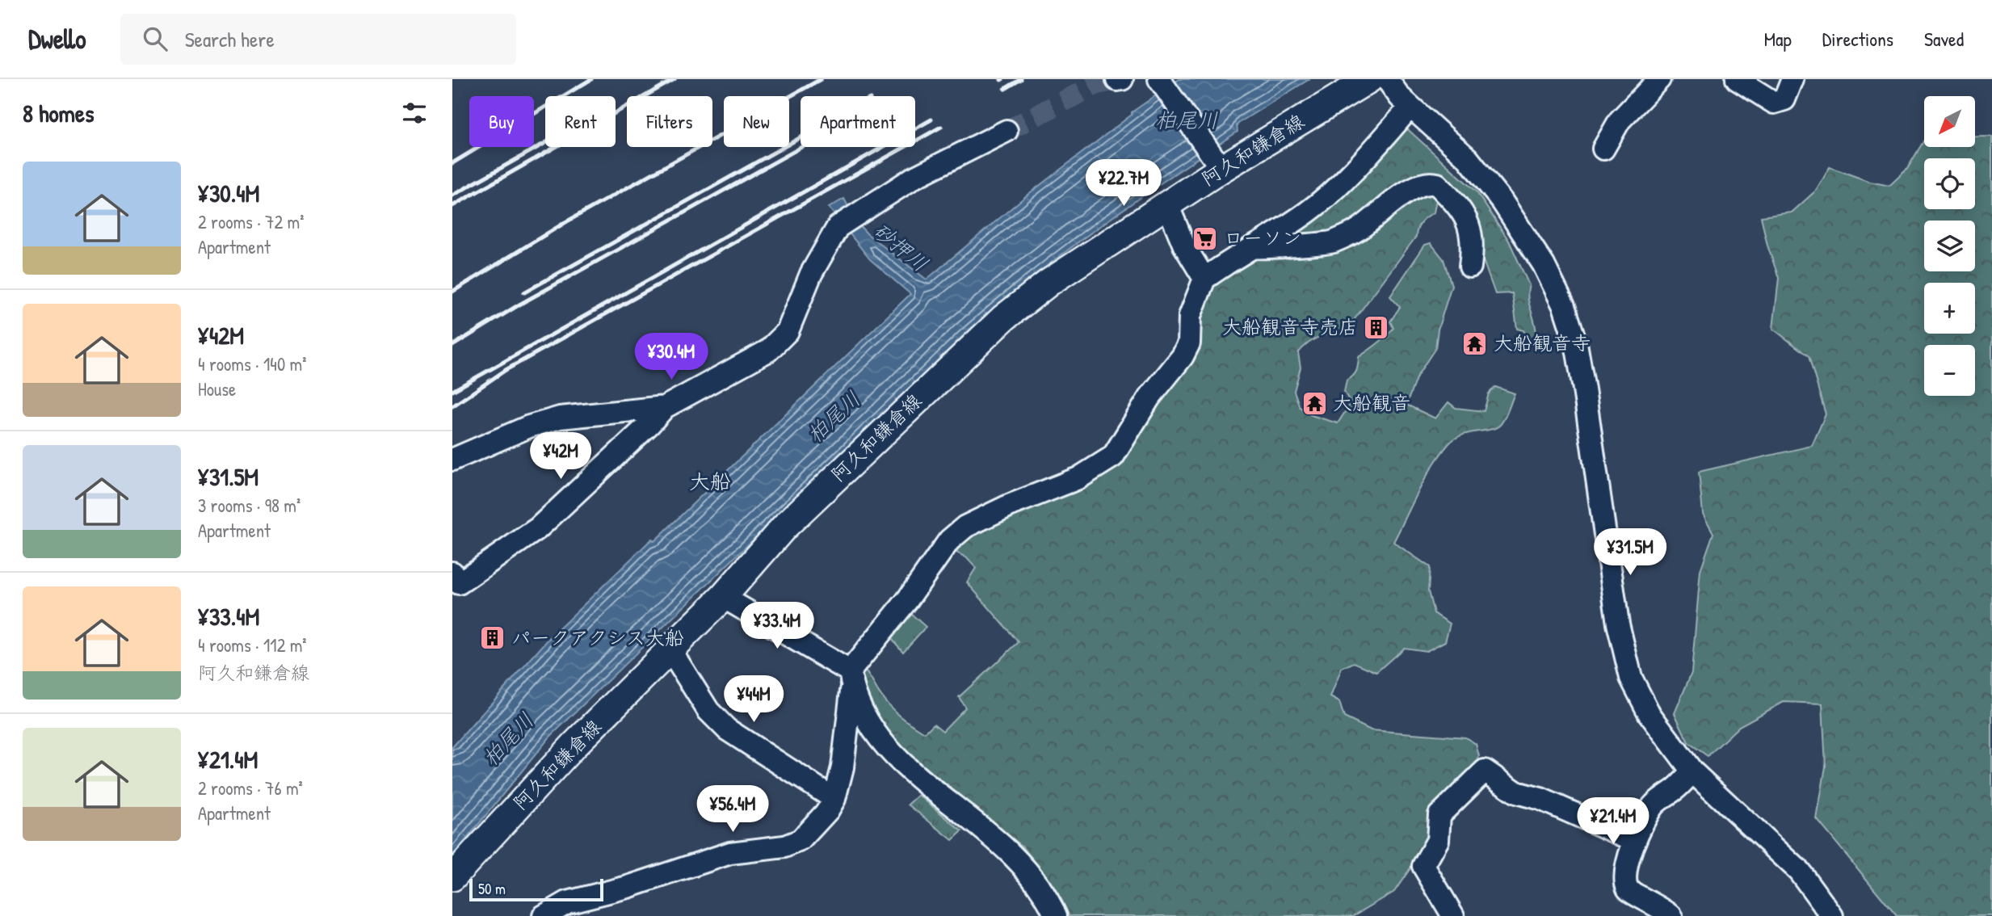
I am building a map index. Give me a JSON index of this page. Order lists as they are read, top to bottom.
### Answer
{
  "streets": {
    "main road": ["阿久和鎌倉線"]
  },
  "districts": ["大船"],
  "water": ["柏尾川", "砂押川"],
  "places": {
    "supermarket": ["ローソン"],
    "building": ["大船観音寺売店", "パークアクシス大船"],
    "temple": ["大船観音寺", "大船観音"]
  },
  "scale_bar": "50 m",
  "north": "bottom left",
  "page": {
    "header": "Dwello",
    "search": "Search here",
    "nav": ["Map", "Directions", "Saved"],
    "heading": "8 homes",
    "map_buttons": ["+", "−"],
    "chip": [
      "Buy",
      "Rent",
      "Filters",
      "New",
      "Apartment"
    ],
    "list": [
      {
        "name": "¥30.4M",
        "note": "2 rooms · 72 m² · Apartment"
      },
      {
        "name": "¥42M",
        "note": "4 rooms · 140 m² · House"
      },
      {
        "name": "¥31.5M",
        "note": "3 rooms · 98 m² · Apartment"
      },
      {
        "name": "¥33.4M",
        "note": "4 rooms · 112 m² · 阿久和鎌倉線"
      },
      {
        "name": "¥21.4M",
        "note": "2 rooms · 76 m² · Apartment"
      }
    ],
    "price": [
      "¥22.7M",
      "¥30.4M",
      "¥42M",
      "¥31.5M",
      "¥33.4M",
      "¥44M",
      "¥56.4M",
      "¥21.4M"
    ],
    "scale": "50 m"
  }
}
